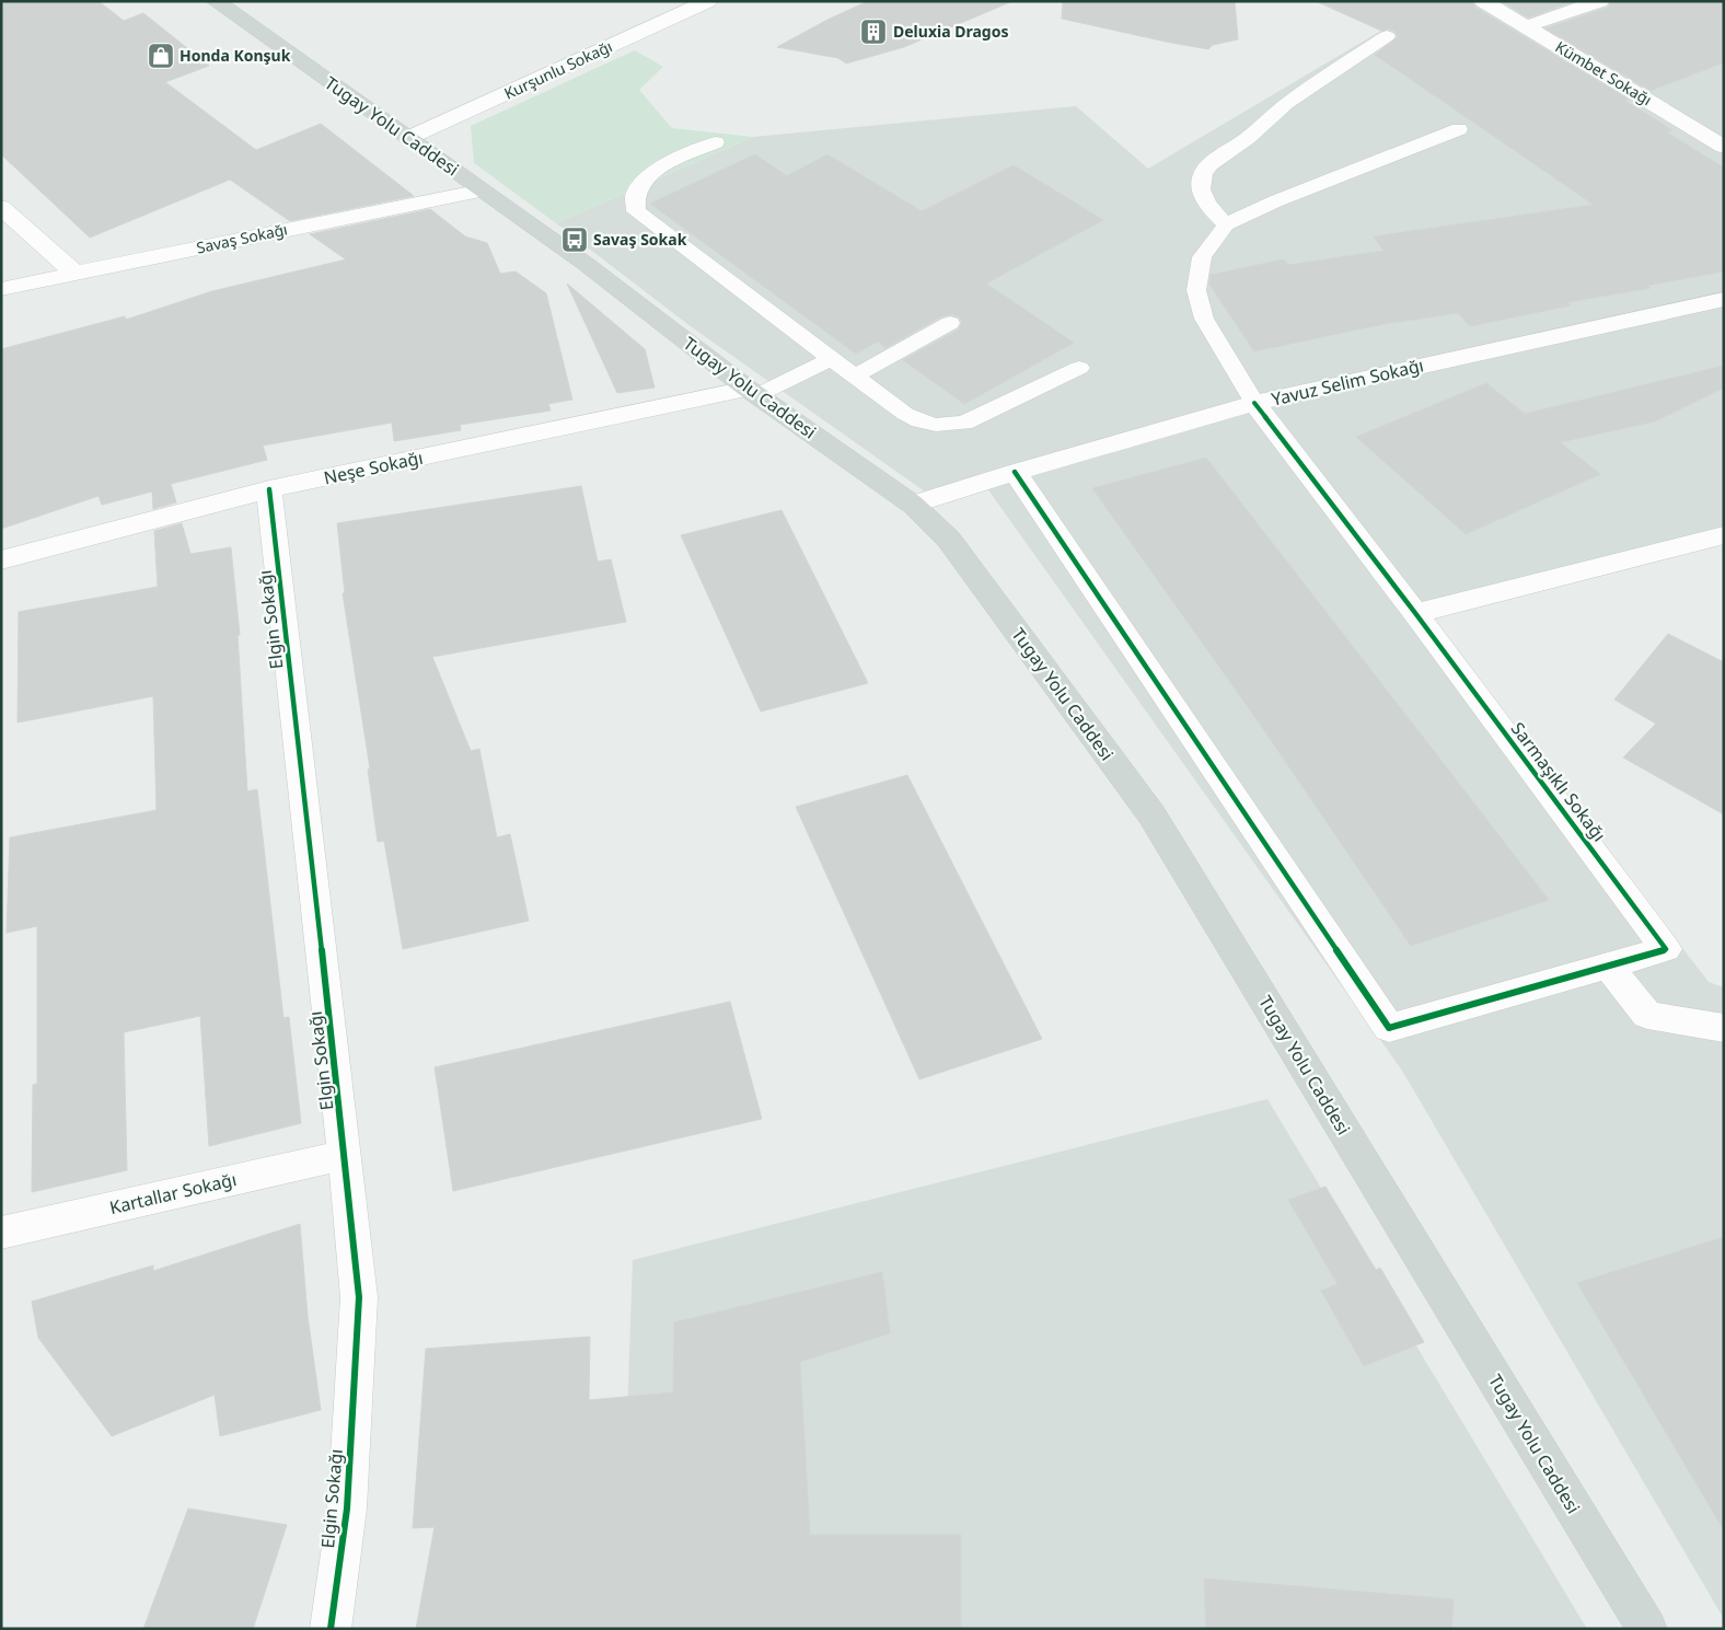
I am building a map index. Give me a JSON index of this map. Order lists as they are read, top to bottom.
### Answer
{
  "streets": {
    "main road": ["Tugay Yolu Caddesi"],
    "street": [
      "Kurşunlu Sokağı",
      "Kümbet Sokağı",
      "Savaş Sokağı",
      "Yavuz Selim Sokağı",
      "Neşe Sokağı",
      "Elgin Sokağı",
      "Sarmaşıklı Sokağı",
      "Kartallar Sokağı"
    ]
  },
  "crossings": [
    ["Kurşunlu Sokağı", "Tugay Yolu Caddesi"],
    ["Tugay Yolu Caddesi", "Savaş Sokağı"],
    ["Tugay Yolu Caddesi", "Yavuz Selim Sokağı"],
    ["Tugay Yolu Caddesi", "Neşe Sokağı"],
    ["Yavuz Selim Sokağı", "Sarmaşıklı Sokağı"],
    ["Neşe Sokağı", "Elgin Sokağı"],
    ["Elgin Sokağı", "Kartallar Sokağı"]
  ],
  "places": {
    "building": ["Deluxia Dragos"],
    "shop": ["Honda Konşuk"],
    "bus stop": ["Savaş Sokak"]
  }
}
